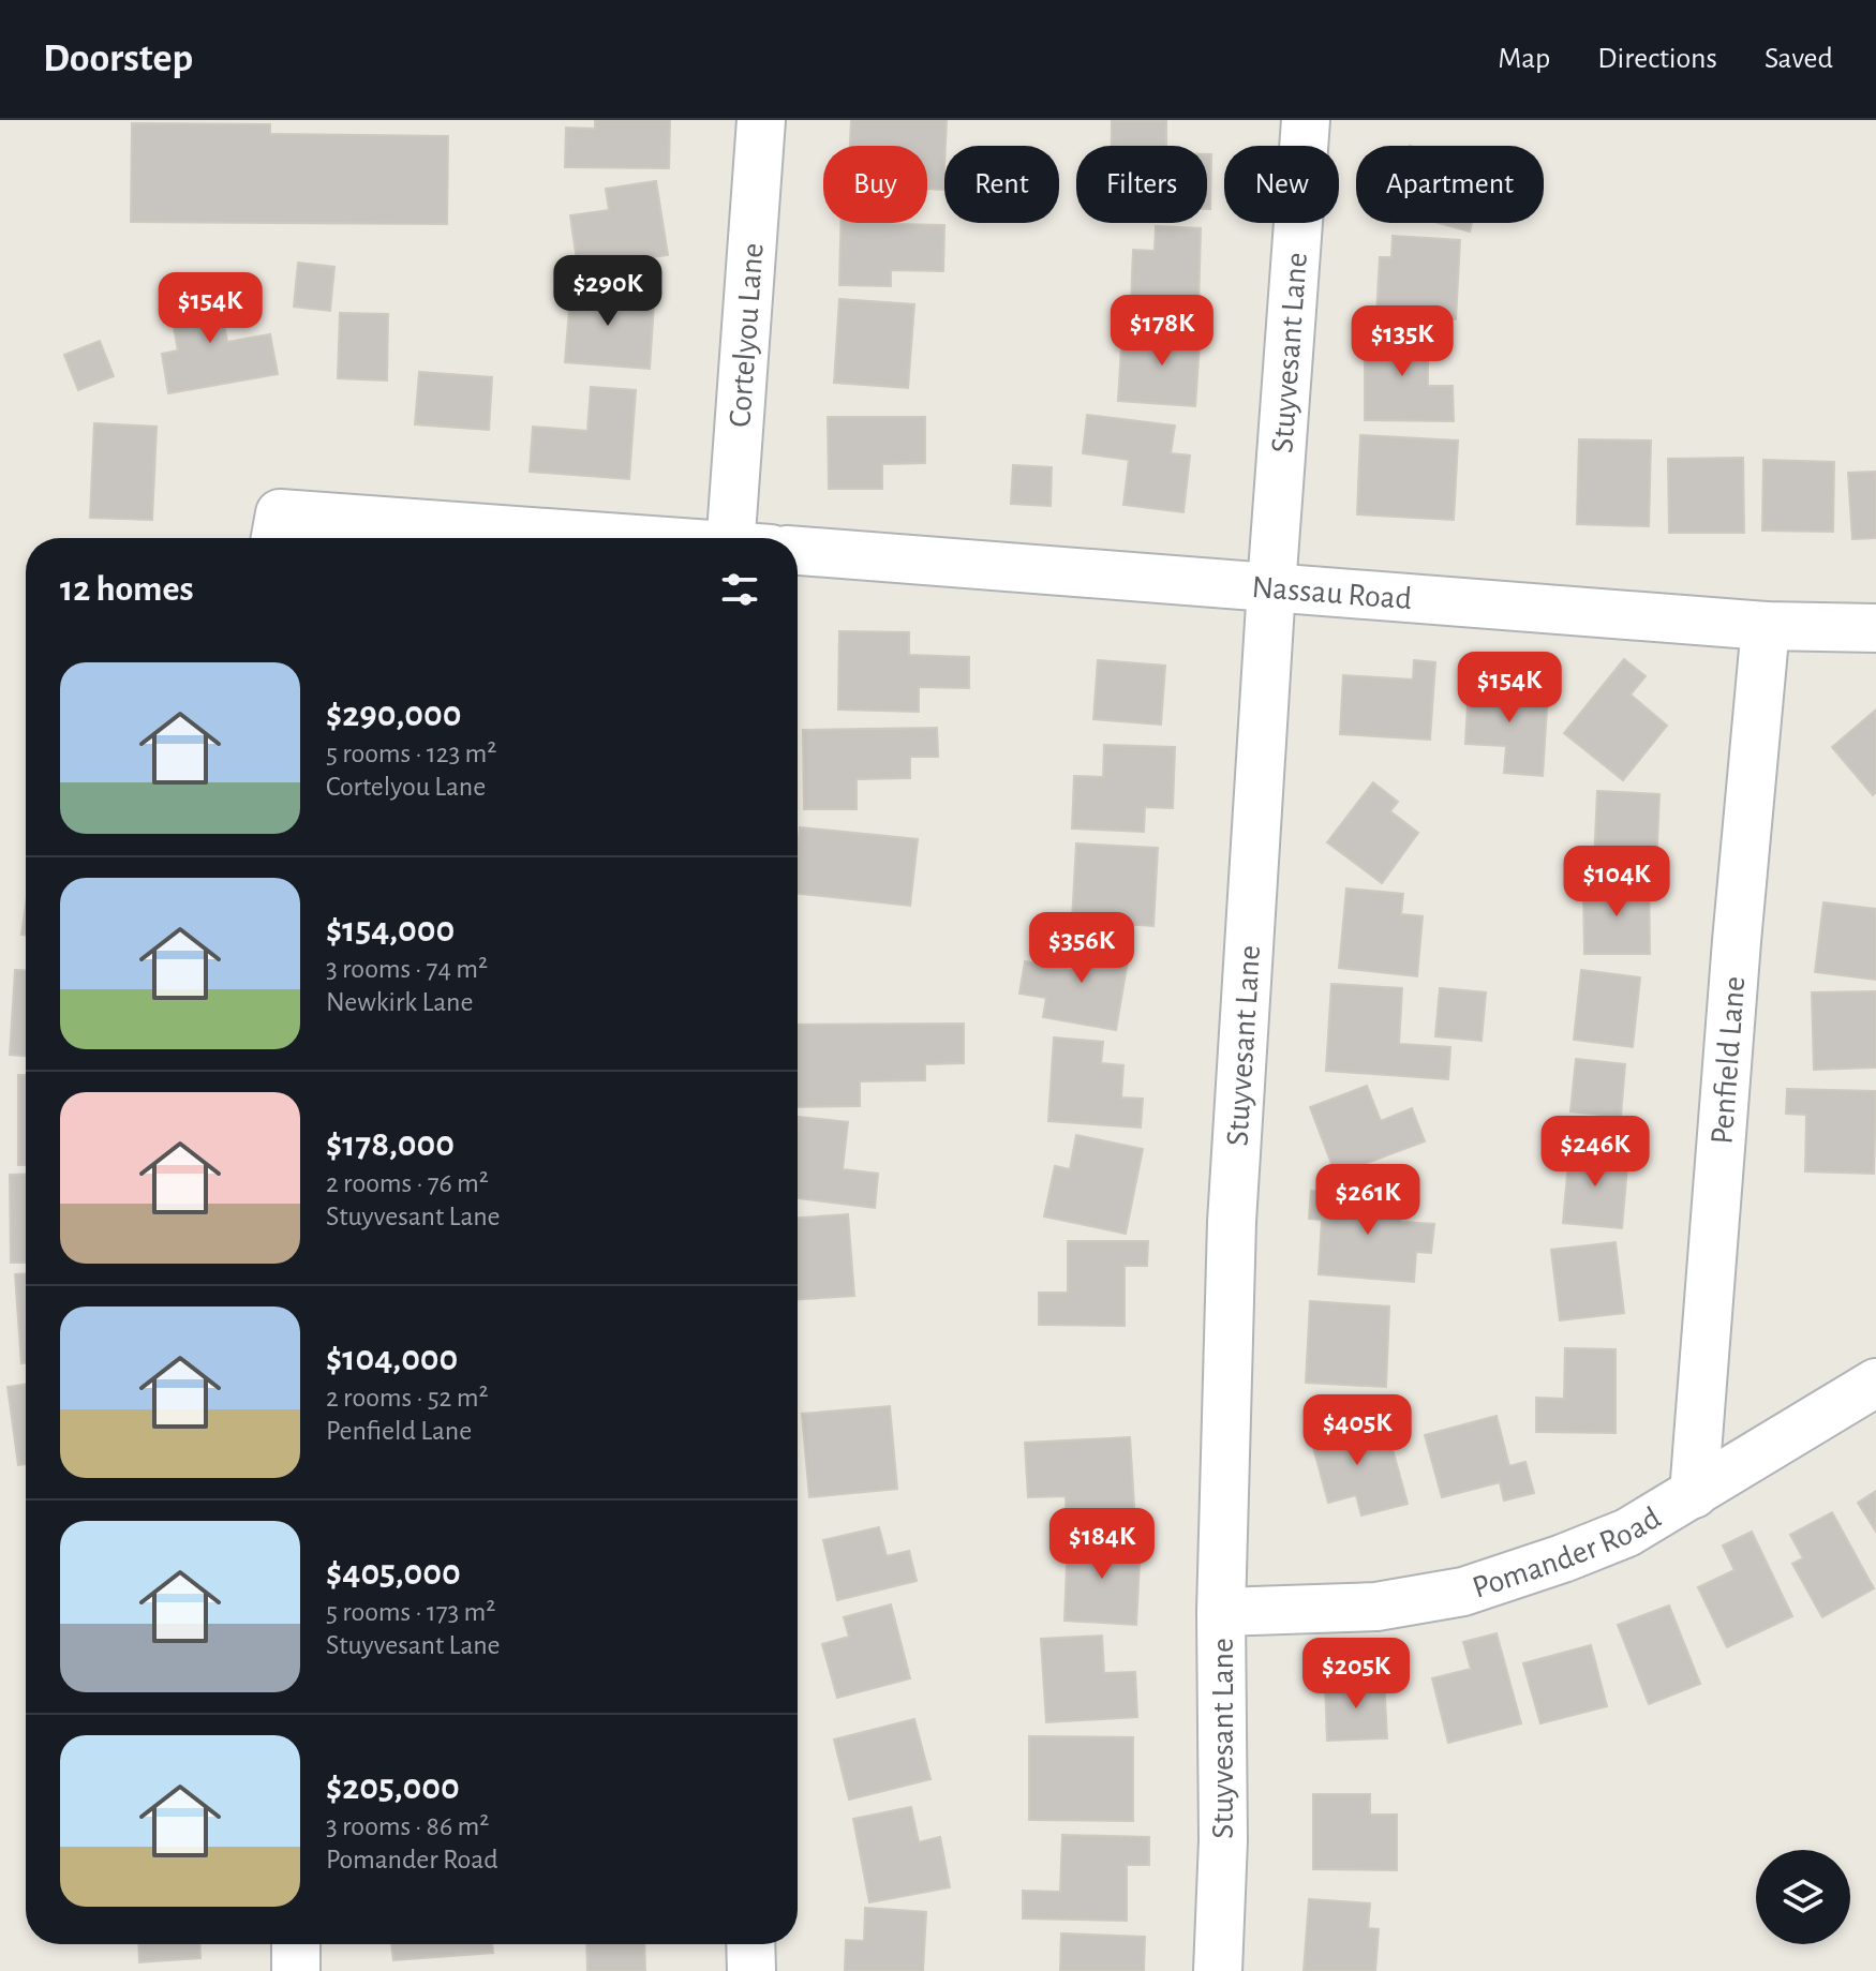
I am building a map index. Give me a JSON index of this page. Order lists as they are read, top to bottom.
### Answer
{
  "streets": {
    "street": [
      "Cortelyou Lane",
      "Stuyvesant Lane",
      "Nassau Road",
      "Penfield Lane",
      "Pomander Road"
    ]
  },
  "crossings": [
    ["Stuyvesant Lane", "Nassau Road"],
    ["Stuyvesant Lane", "Pomander Road"],
    ["Nassau Road", "Penfield Lane"],
    ["Penfield Lane", "Pomander Road"]
  ],
  "page": {
    "header": "Doorstep",
    "nav": ["Map", "Directions", "Saved"],
    "chip": [
      "Buy",
      "Rent",
      "Filters",
      "New",
      "Apartment"
    ],
    "price": [
      "$290K",
      "$154K",
      "$178K",
      "$135K",
      "$154K",
      "$104K",
      "$356K",
      "$246K",
      "$261K",
      "$405K",
      "$184K",
      "$205K"
    ],
    "heading": "12 homes",
    "list": [
      {
        "name": "$290,000",
        "note": "5 rooms · 123 m² · Cortelyou Lane"
      },
      {
        "name": "$154,000",
        "note": "3 rooms · 74 m² · Newkirk Lane"
      },
      {
        "name": "$178,000",
        "note": "2 rooms · 76 m² · Stuyvesant Lane"
      },
      {
        "name": "$104,000",
        "note": "2 rooms · 52 m² · Penfield Lane"
      },
      {
        "name": "$405,000",
        "note": "5 rooms · 173 m² · Stuyvesant Lane"
      },
      {
        "name": "$205,000",
        "note": "3 rooms · 86 m² · Pomander Road"
      }
    ]
  }
}
